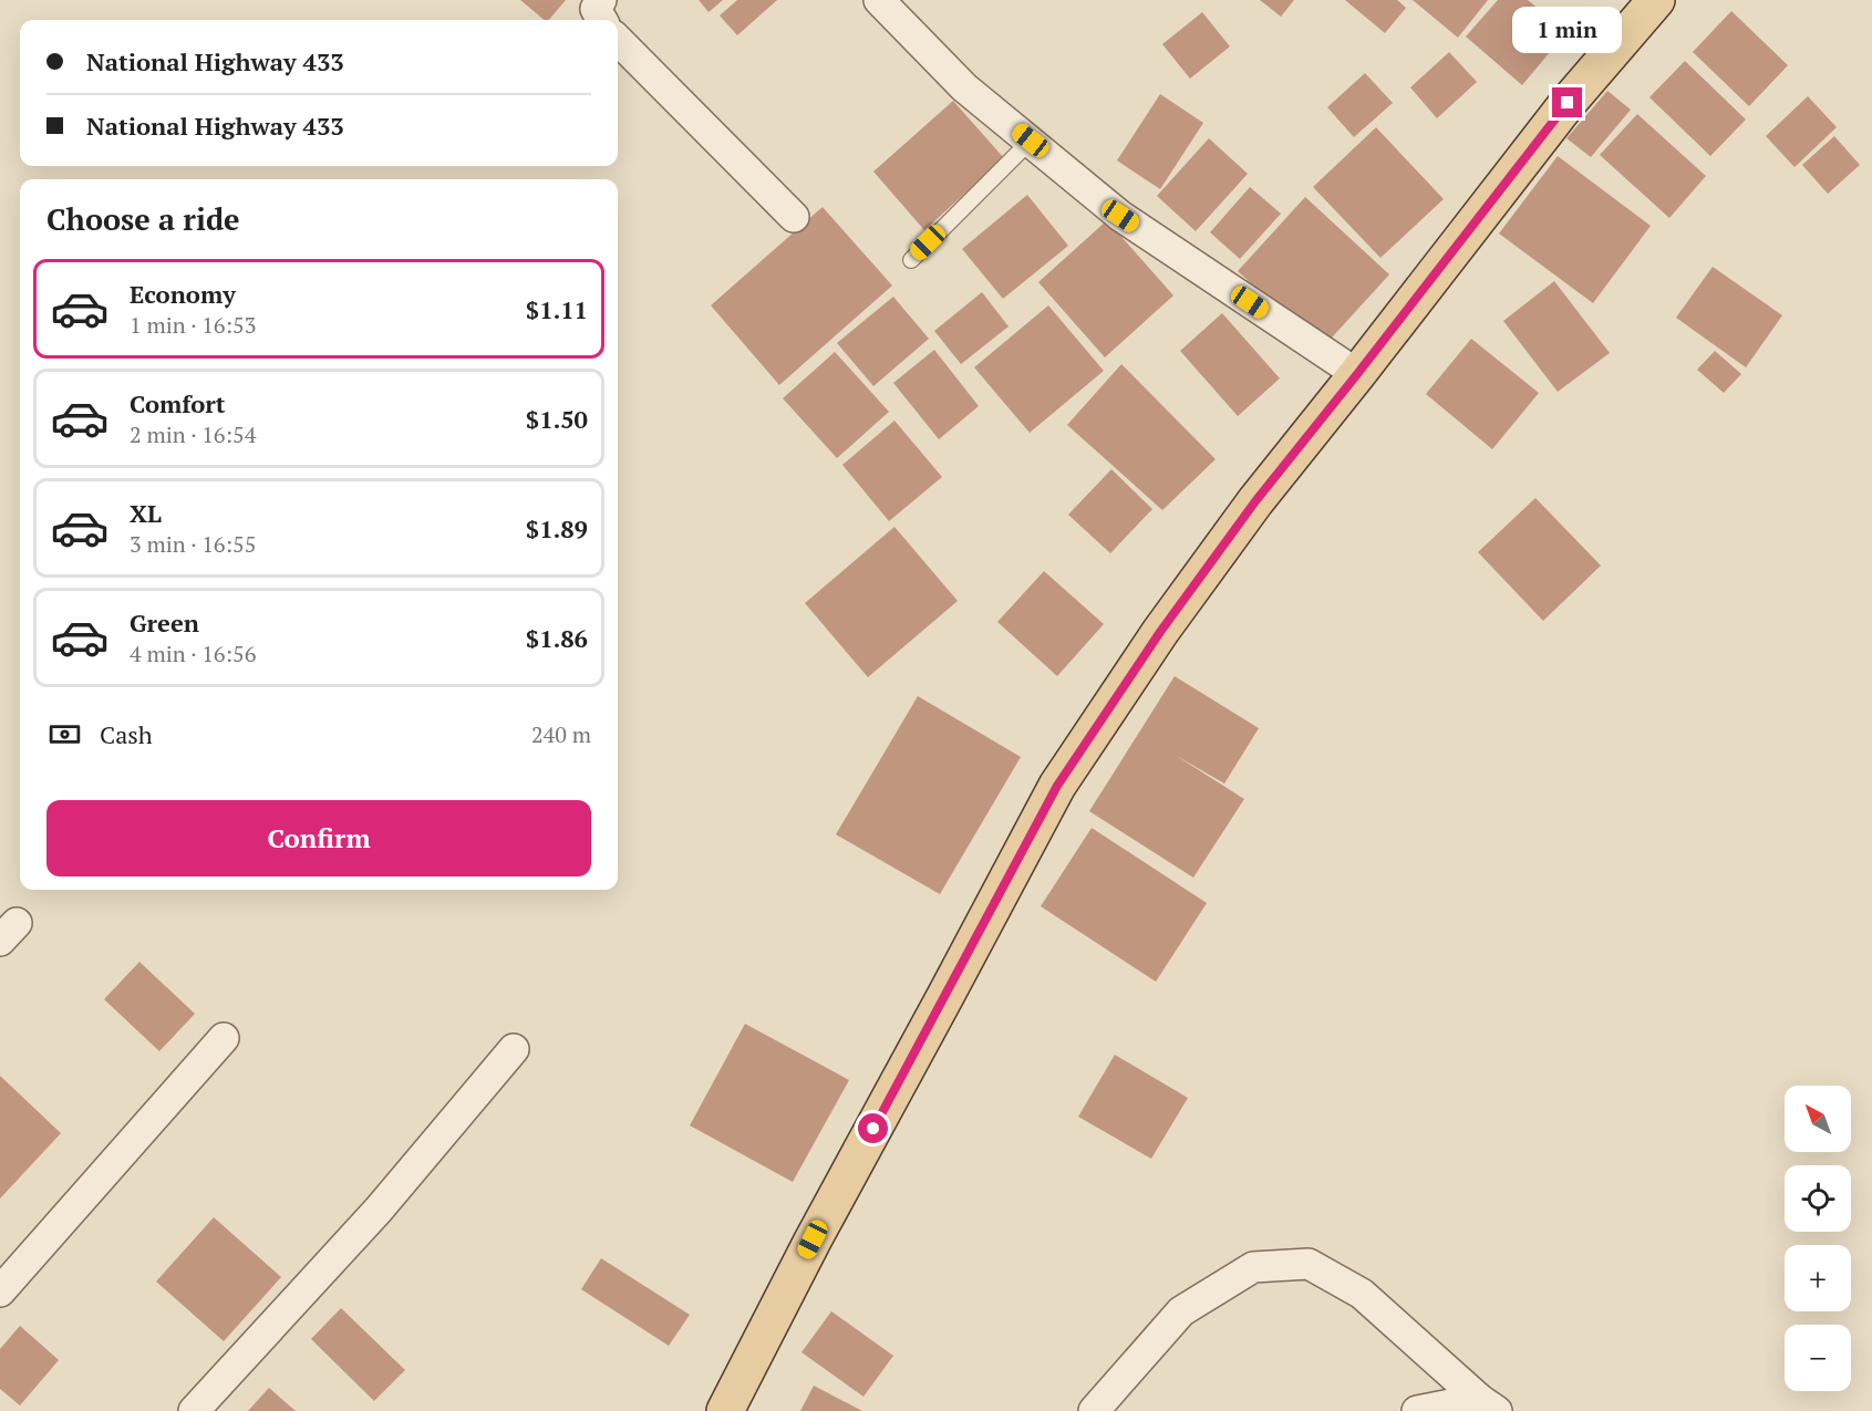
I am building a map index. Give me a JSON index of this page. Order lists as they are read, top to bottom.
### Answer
{
  "north": "top left",
  "page": {
    "bubble": "1 min",
    "banner": ["National Highway 433", "National Highway 433"],
    "heading": "Choose a ride",
    "list": [
      {
        "name": "Economy",
        "note": "1 min · 16:53",
        "value": "$1.11"
      },
      {
        "name": "Comfort",
        "note": "2 min · 16:54",
        "value": "$1.50"
      },
      {
        "name": "XL",
        "note": "3 min · 16:55",
        "value": "$1.89"
      },
      {
        "name": "Green",
        "note": "4 min · 16:56",
        "value": "$1.86"
      }
    ],
    "pay": ["Cash", "240 m"],
    "buttons": "Confirm",
    "map_buttons": ["+", "−"]
  }
}
